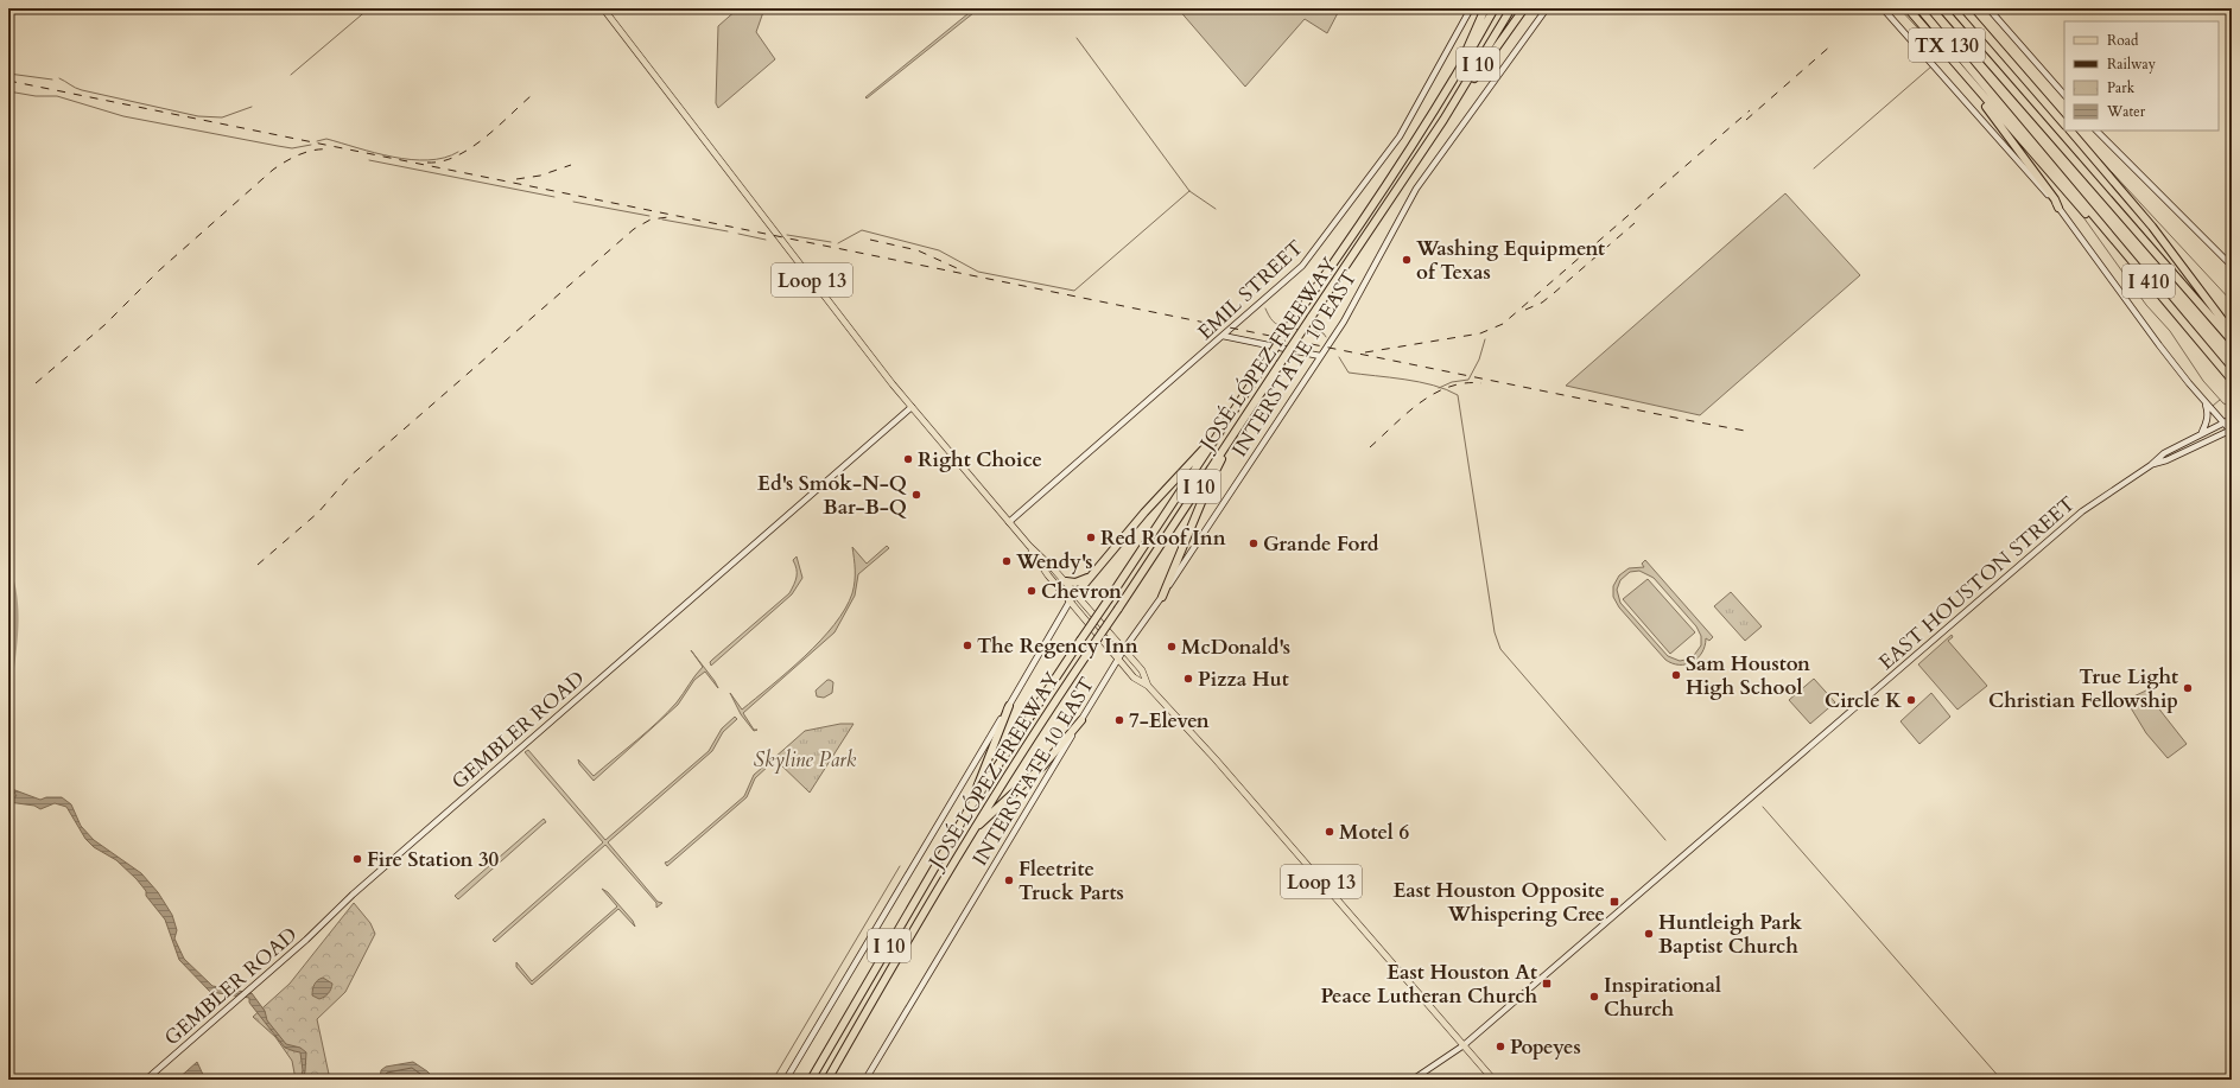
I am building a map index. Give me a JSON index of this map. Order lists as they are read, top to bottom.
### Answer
{
  "streets": {
    "highway": [
      "TX 130",
      "I 10",
      "I 410",
      "JOSÉ LÓPEZ FREEWAY"
    ],
    "main road": [
      "Loop 13",
      "EMIL STREET",
      "INTERSTATE 10 EAST",
      "EAST HOUSTON STREET",
      "GEMBLER ROAD"
    ]
  },
  "crossings": [
    ["TX 130", "I 410"],
    ["Loop 13", "EMIL STREET"],
    ["Loop 13", "INTERSTATE 10 EAST"],
    ["Loop 13", "EAST HOUSTON STREET"],
    ["Loop 13", "GEMBLER ROAD"]
  ],
  "parks": ["Skyline Park"],
  "places": {
    "other": [
      "Washing Equipment of Texas",
      "Right Choice",
      "Ed's Smok-N-Q Bar-B-Q",
      "Red Roof Inn",
      "Grande Ford",
      "Wendy's",
      "Chevron",
      "The Regency Inn",
      "McDonald's",
      "Sam Houston High School",
      "Pizza Hut",
      "True Light Christian Fellowship",
      "Circle K",
      "7-Eleven",
      "Motel 6",
      "Fire Station 30",
      "Fleetrite Truck Parts",
      "Huntleigh Park Baptist Church",
      "Inspirational Church",
      "Popeyes"
    ],
    "transit": ["East Houston Opposite Whispering Cree", "East Houston At Peace Lutheran Church"]
  },
  "legend": [
    "Road",
    "Railway",
    "Park",
    "Water"
  ]
}
